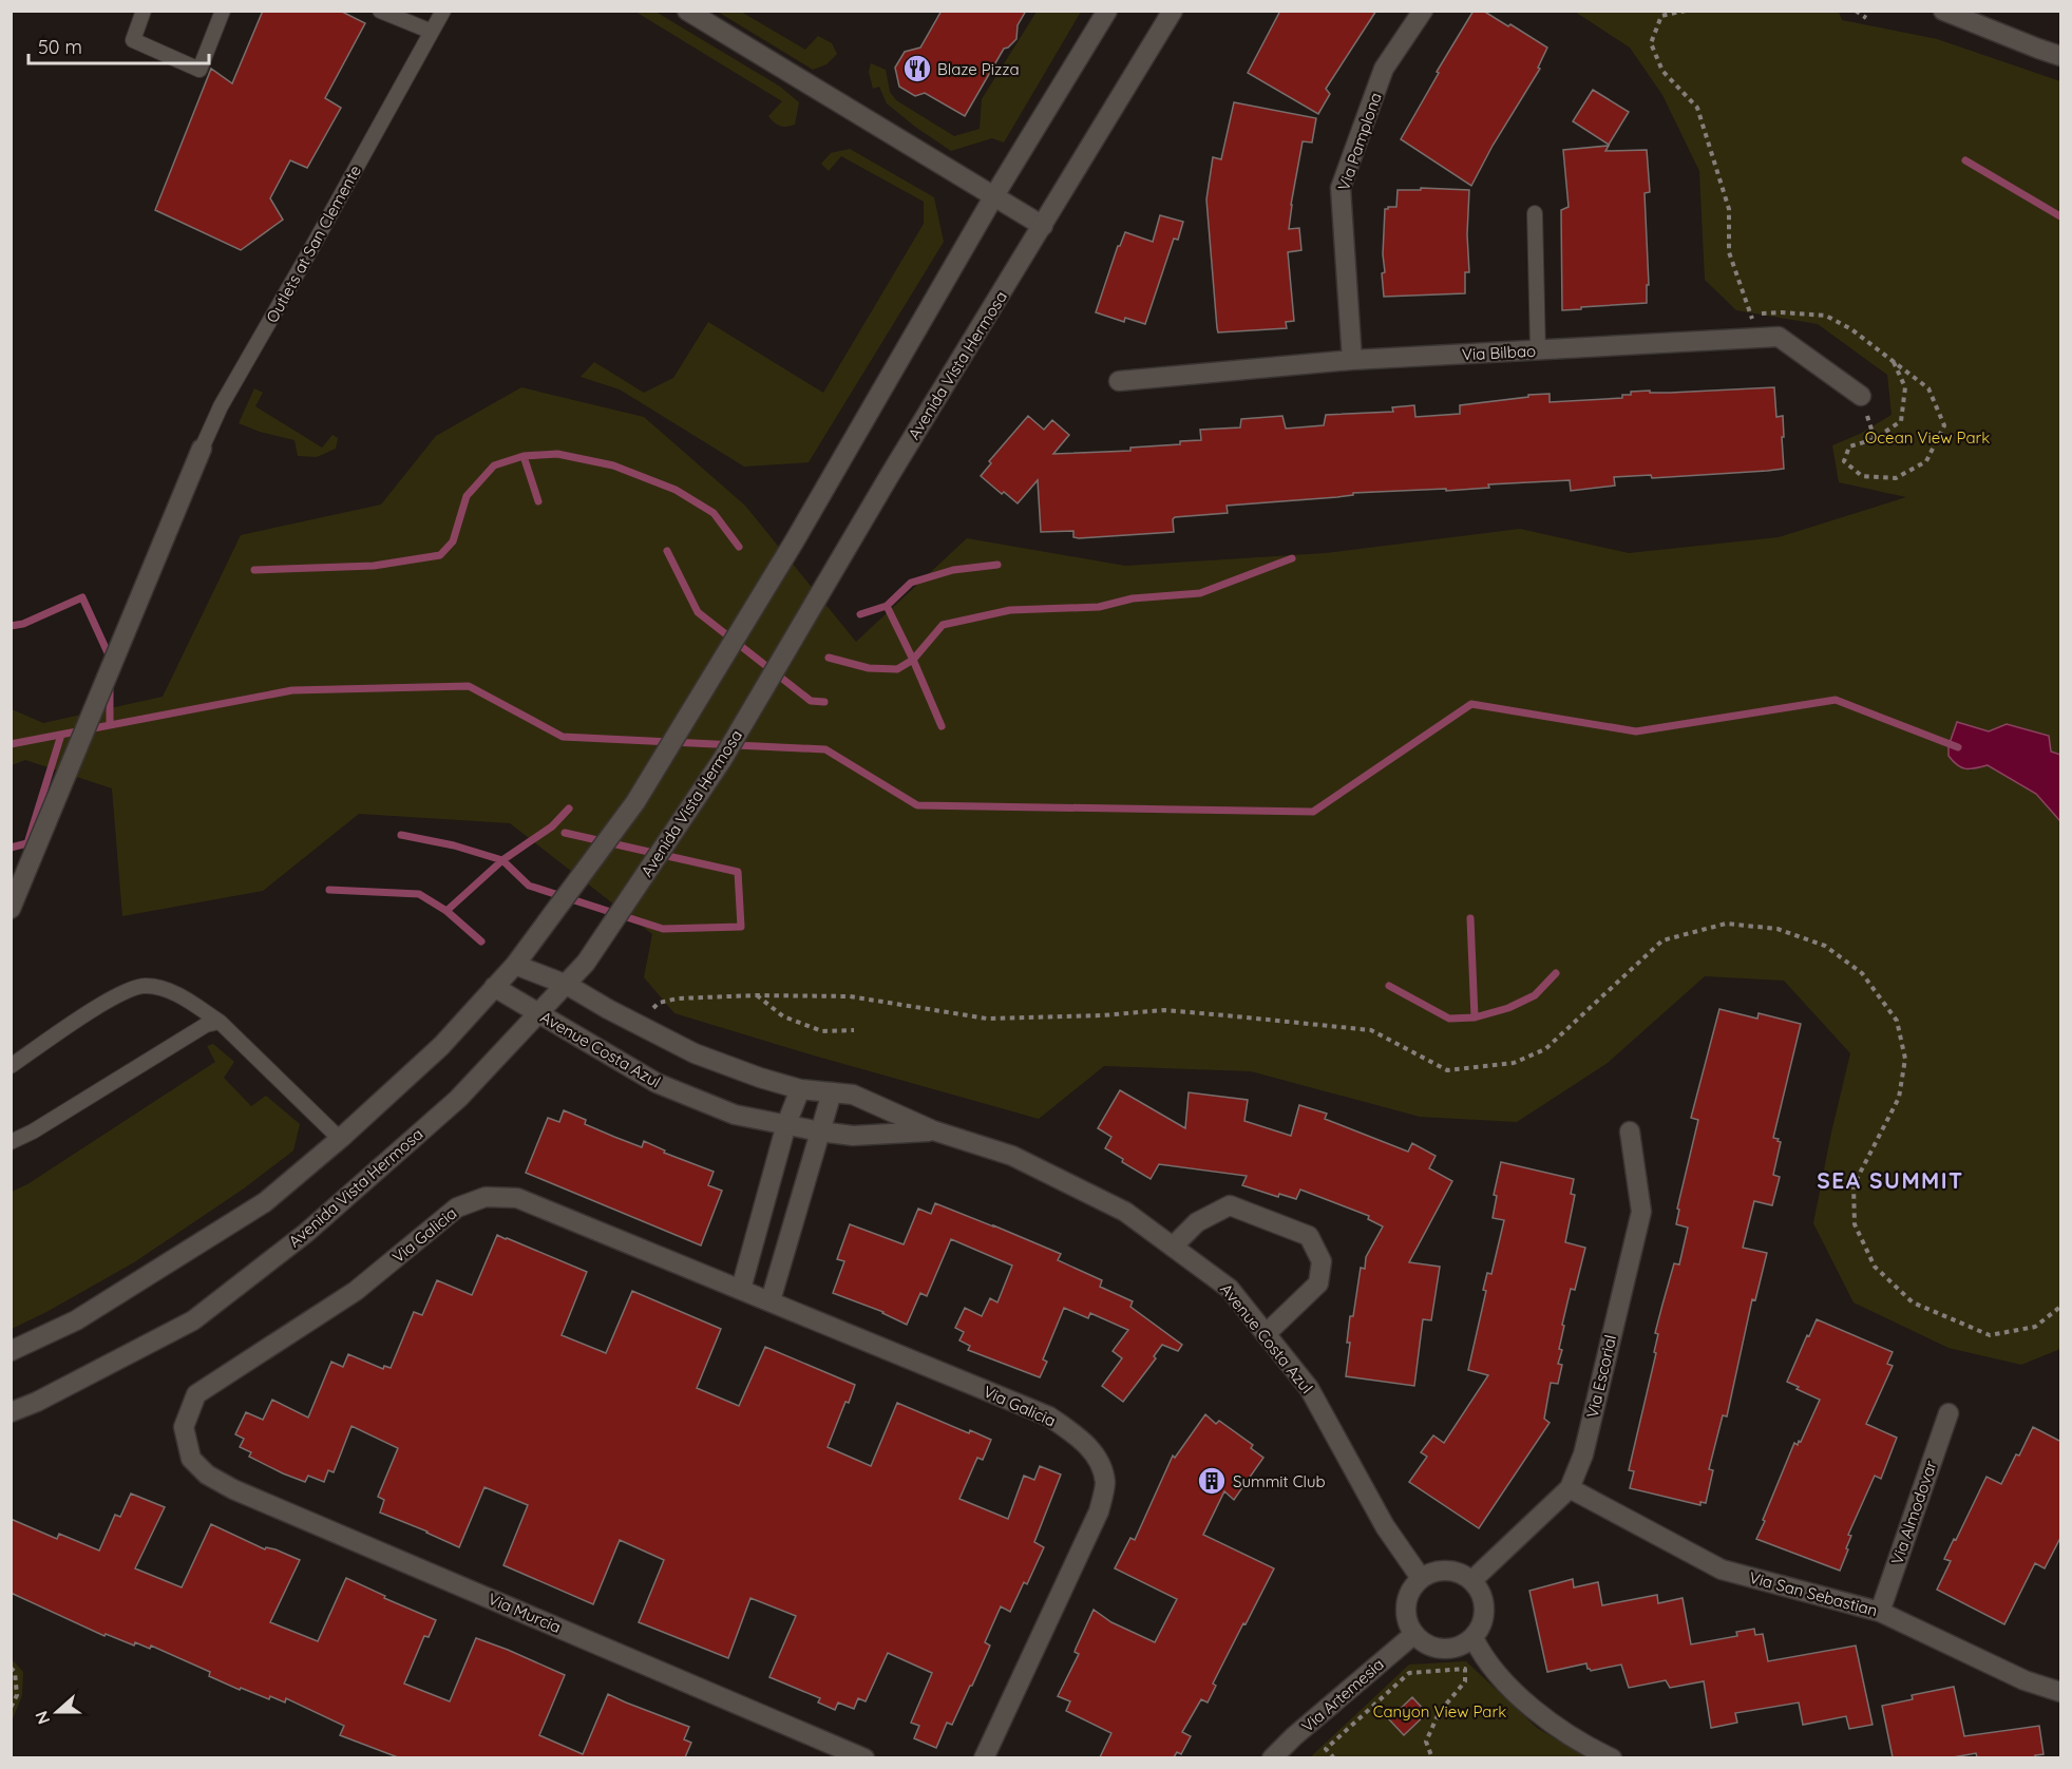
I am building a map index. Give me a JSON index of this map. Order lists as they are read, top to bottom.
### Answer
{
  "streets": {
    "street": [
      "Via Pamplona",
      "Outlets at San Clemente",
      "Via Bilbao",
      "Avenida Vista Hermosa",
      "Avenue Costa Azul",
      "Via Galicia",
      "Via Escorial",
      "Via Almodovar",
      "Via San Sebastian",
      "Via Murcia",
      "Via Artemesia"
    ]
  },
  "crossings": [
    ["Via Pamplona", "Via Bilbao"],
    ["Avenida Vista Hermosa", "Avenue Costa Azul"],
    ["Avenue Costa Azul", "Via Escorial"],
    ["Avenue Costa Azul", "Via Artemesia"],
    ["Via Galicia", "Via Murcia"],
    ["Via Escorial", "Via San Sebastian"],
    ["Via Escorial", "Via Artemesia"],
    ["Via Almodovar", "Via San Sebastian"]
  ],
  "districts": ["SEA SUMMIT"],
  "parks": ["Ocean View Park", "Canyon View Park"],
  "places": {
    "restaurant": ["Blaze Pizza"],
    "building": ["Summit Club"]
  },
  "scale_bar": "50 m",
  "north": "left"
}
